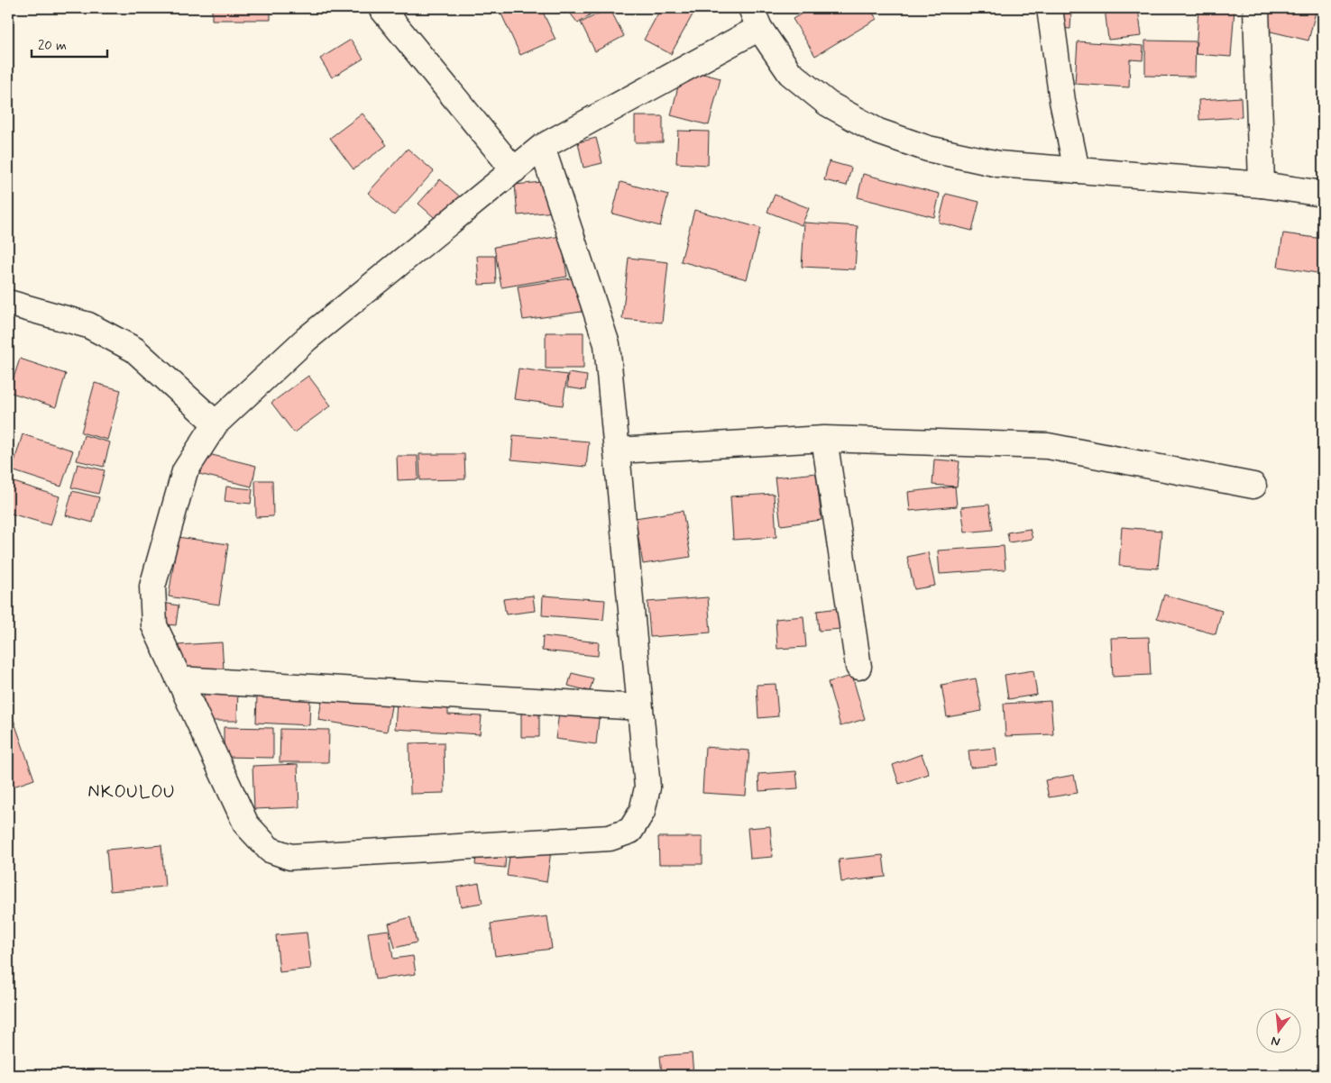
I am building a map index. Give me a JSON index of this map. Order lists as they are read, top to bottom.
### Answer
{
  "districts": ["NKOULOU"],
  "scale_bar": "20 m",
  "north": "bottom"
}
